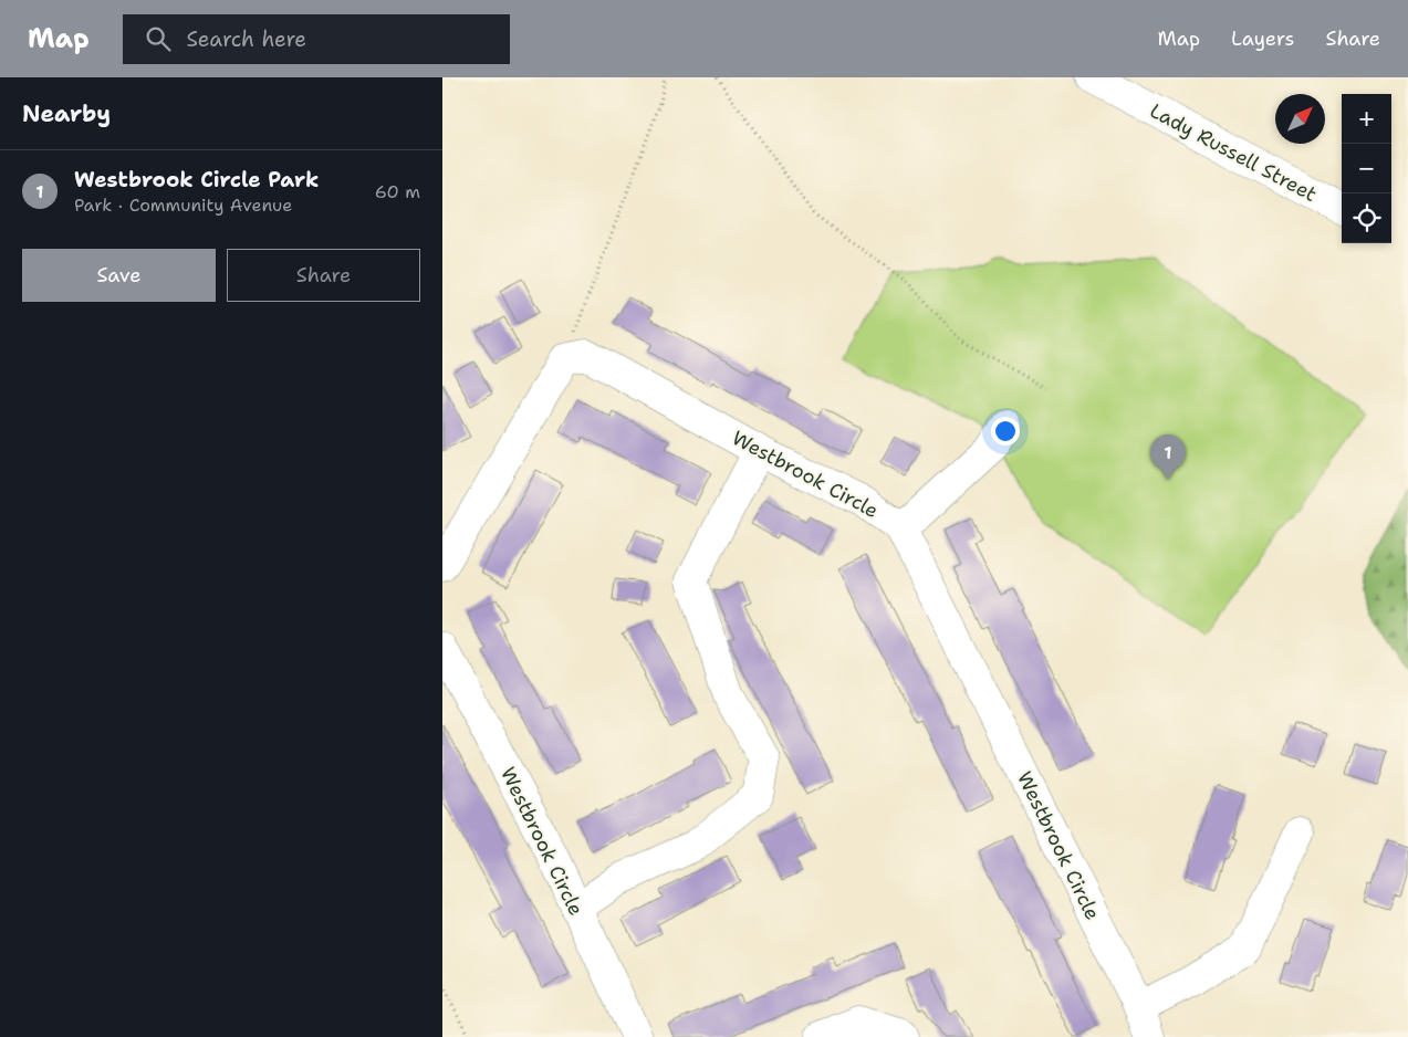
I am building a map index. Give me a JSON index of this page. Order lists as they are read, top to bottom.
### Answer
{
  "streets": {
    "street": ["Lady Russell Street", "Westbrook Circle"]
  },
  "north": "top right",
  "page": {
    "header": "Map",
    "search": "Search here",
    "nav": ["Map", "Layers", "Share"],
    "heading": "Nearby",
    "map_buttons": ["+", "−"],
    "list": [
      {
        "mark": "1",
        "name": "Westbrook Circle Park",
        "note": "Park · Community Avenue",
        "value": "60 m"
      }
    ],
    "buttons": ["Save", "Share"],
    "pins": "1"
  }
}
